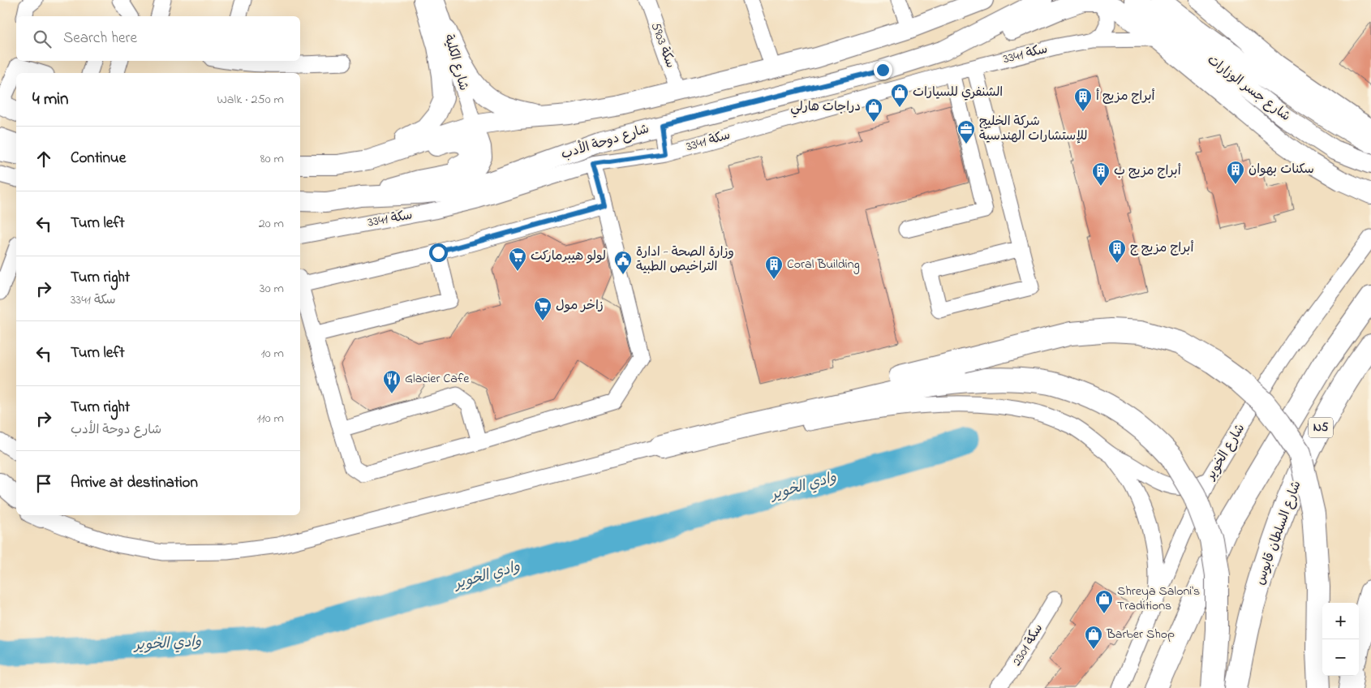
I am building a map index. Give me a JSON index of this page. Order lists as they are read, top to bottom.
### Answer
{
  "streets": {
    "highway": ["N5", "شارع السلطان قابوس"],
    "main road": ["شارع جسر الوزارات", "شارع دوحة الأدب"],
    "street": [
      "سكة 5903",
      "سكة 3341",
      "شارع الكلية",
      "شارع الخوير",
      "سكة 2301"
    ]
  },
  "water": ["وادي الخوير"],
  "places": {
    "shop": [
      "الشنفري للسيارات",
      "دراجات هارلي",
      "Shreya Saloni's Traditions",
      "Barber Shop"
    ],
    "building": [
      "أبراج مزيج أ",
      "سكنات بهوان",
      "أبراج مزيج ب",
      "أبراج مزيج ج",
      "Coral Building"
    ],
    "office": ["شركة الخليج للإستشارات الهندسية"],
    "supermarket": ["لولو هيبرماركت", "زاخر مول"],
    "public building": ["وزارة الصحة - ادارة التراخيص الطبية"],
    "restaurant": ["Glacier Cafe"]
  },
  "page": {
    "search": "Search here",
    "heading": ["4 min", "Walk · 250 m"],
    "list": [
      ["Continue", "80 m"],
      ["Turn left", "20 m"],
      ["Turn right", "سكة 3341", "30 m"],
      ["Turn left", "10 m"],
      ["Turn right", "شارع دوحة الأدب", "110 m"],
      "Arrive at destination"
    ],
    "map_buttons": ["+", "−"]
  }
}
